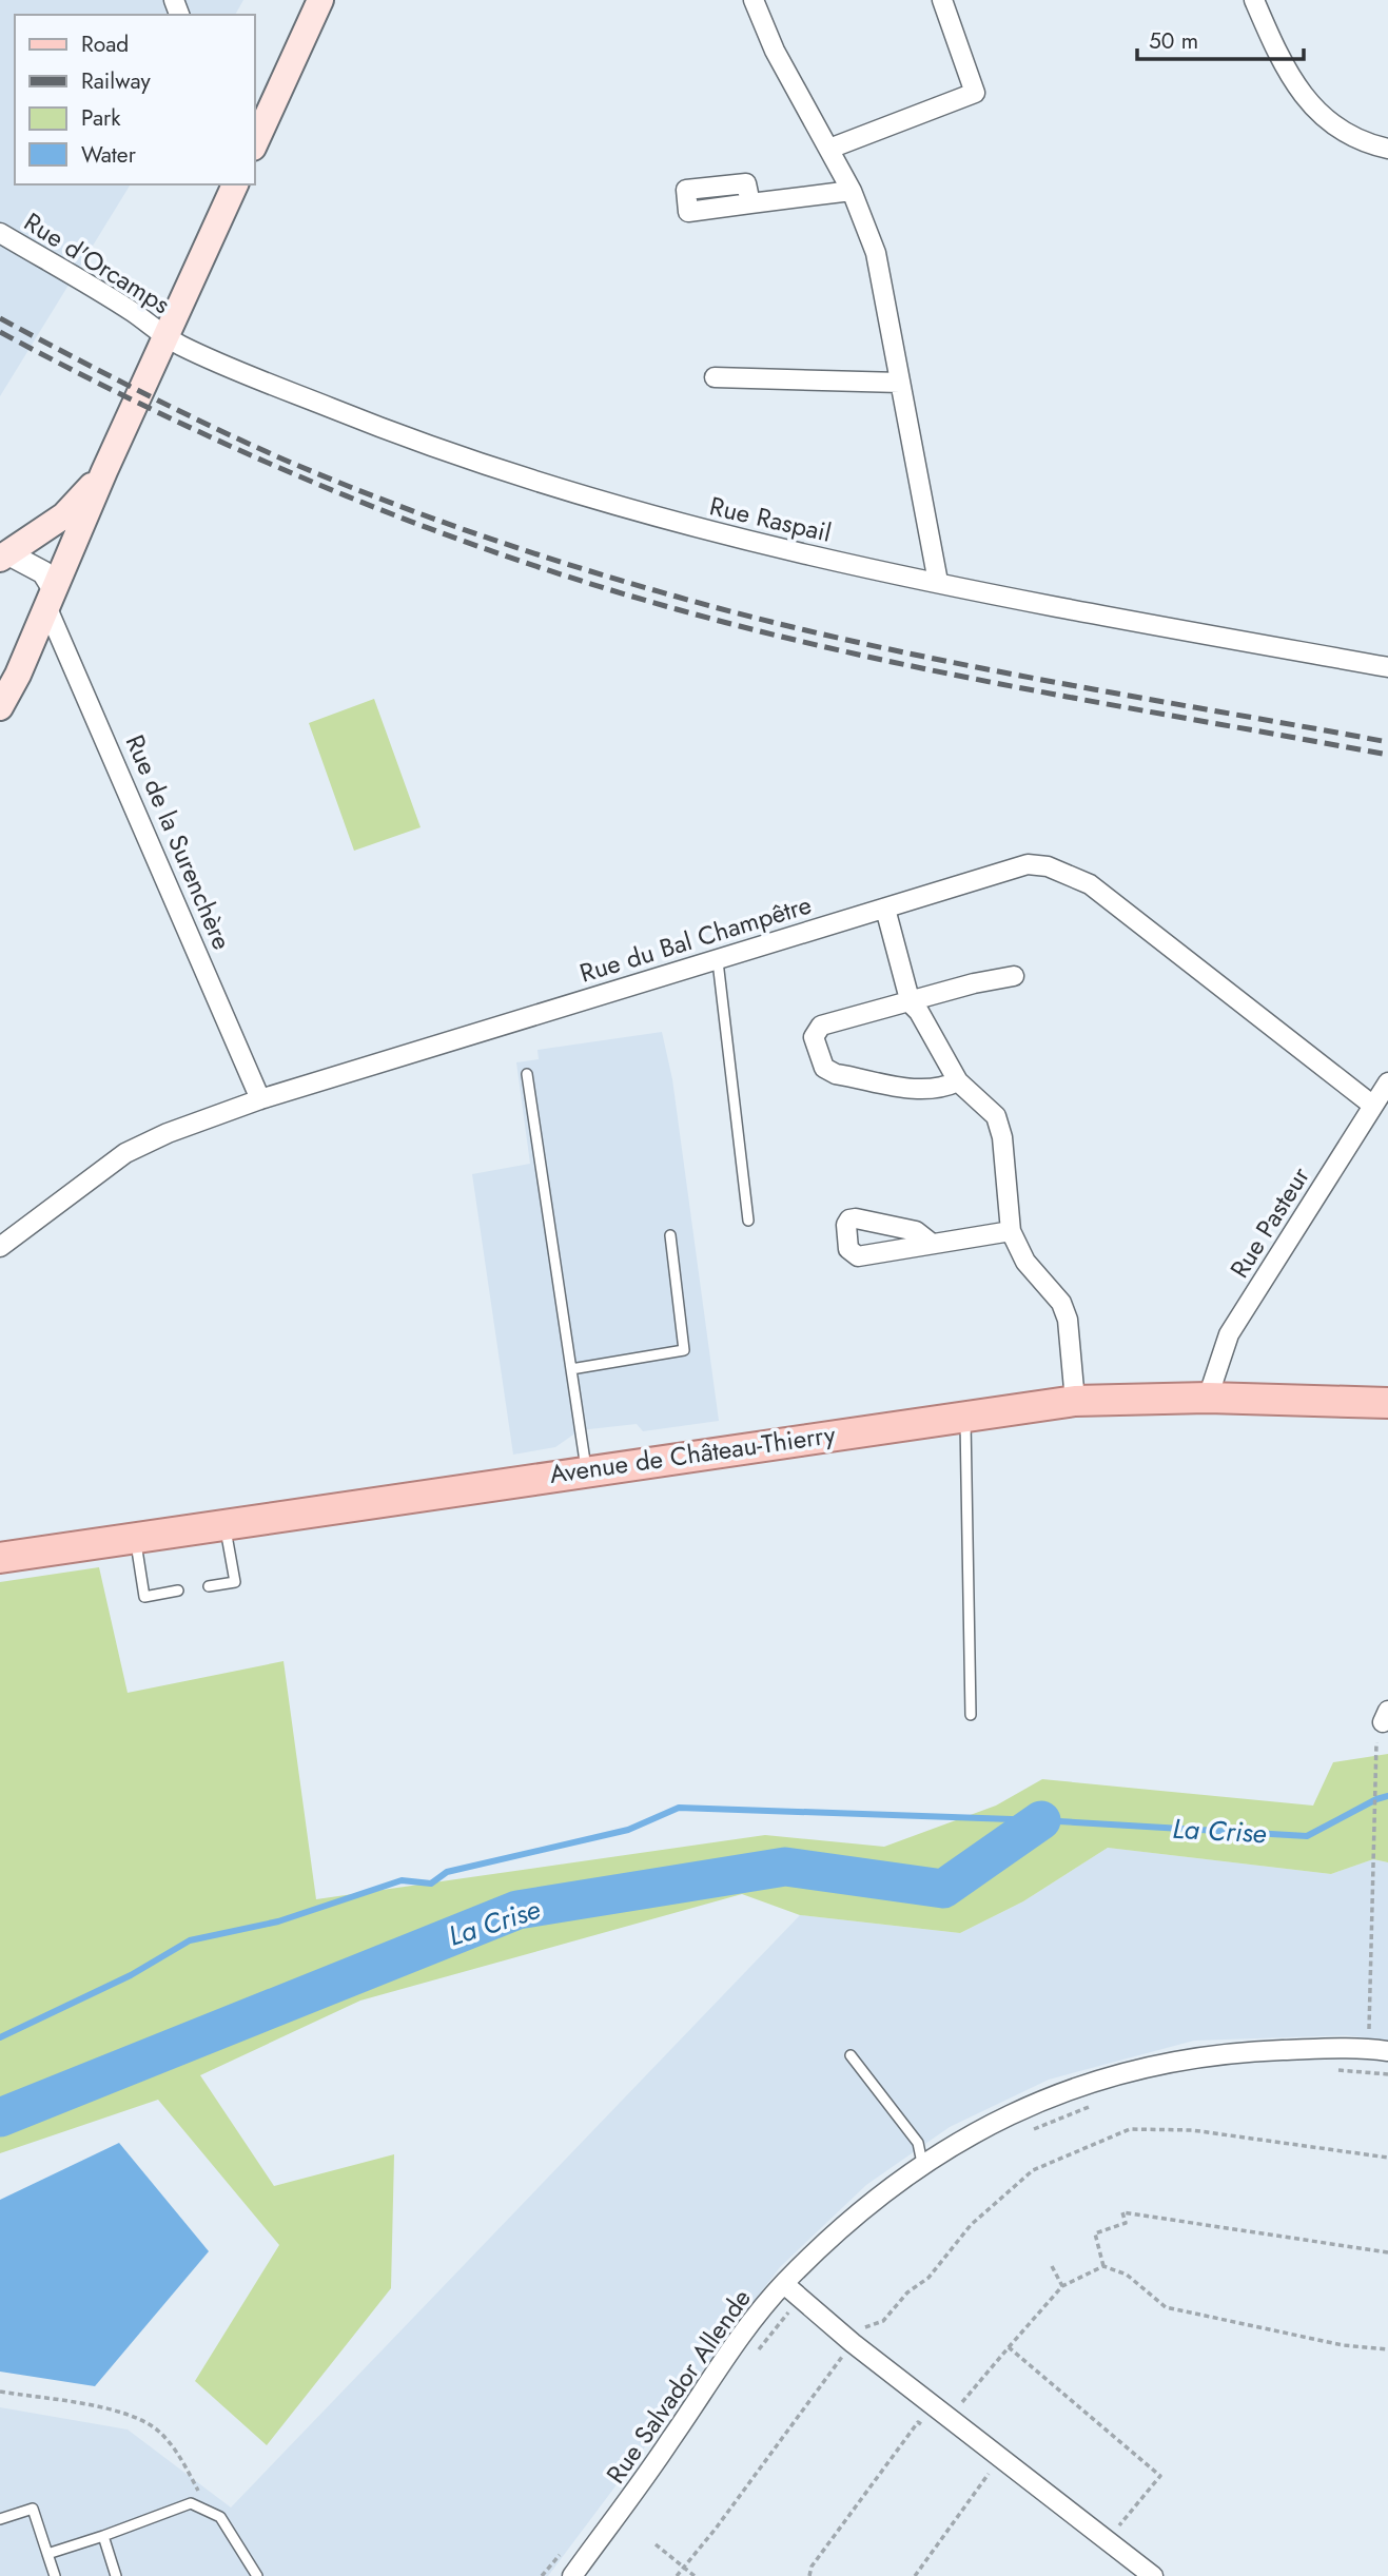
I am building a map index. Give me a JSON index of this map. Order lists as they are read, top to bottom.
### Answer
{
  "streets": {
    "main road": ["Avenue de Château-Thierry"],
    "street": [
      "Rue d'Orcamps",
      "Rue Raspail",
      "Rue de la Surenchère",
      "Rue du Bal Champêtre",
      "Rue Pasteur",
      "Rue Salvador Allende"
    ]
  },
  "crossings": [
    ["Rue d'Orcamps", "Rue Raspail"],
    ["Rue de la Surenchère", "Rue du Bal Champêtre"],
    ["Rue du Bal Champêtre", "Rue Pasteur"],
    ["Rue Pasteur", "Avenue de Château-Thierry"]
  ],
  "water": ["La Crise"],
  "legend": [
    "Road",
    "Railway",
    "Park",
    "Water"
  ],
  "scale_bar": "50 m"
}
